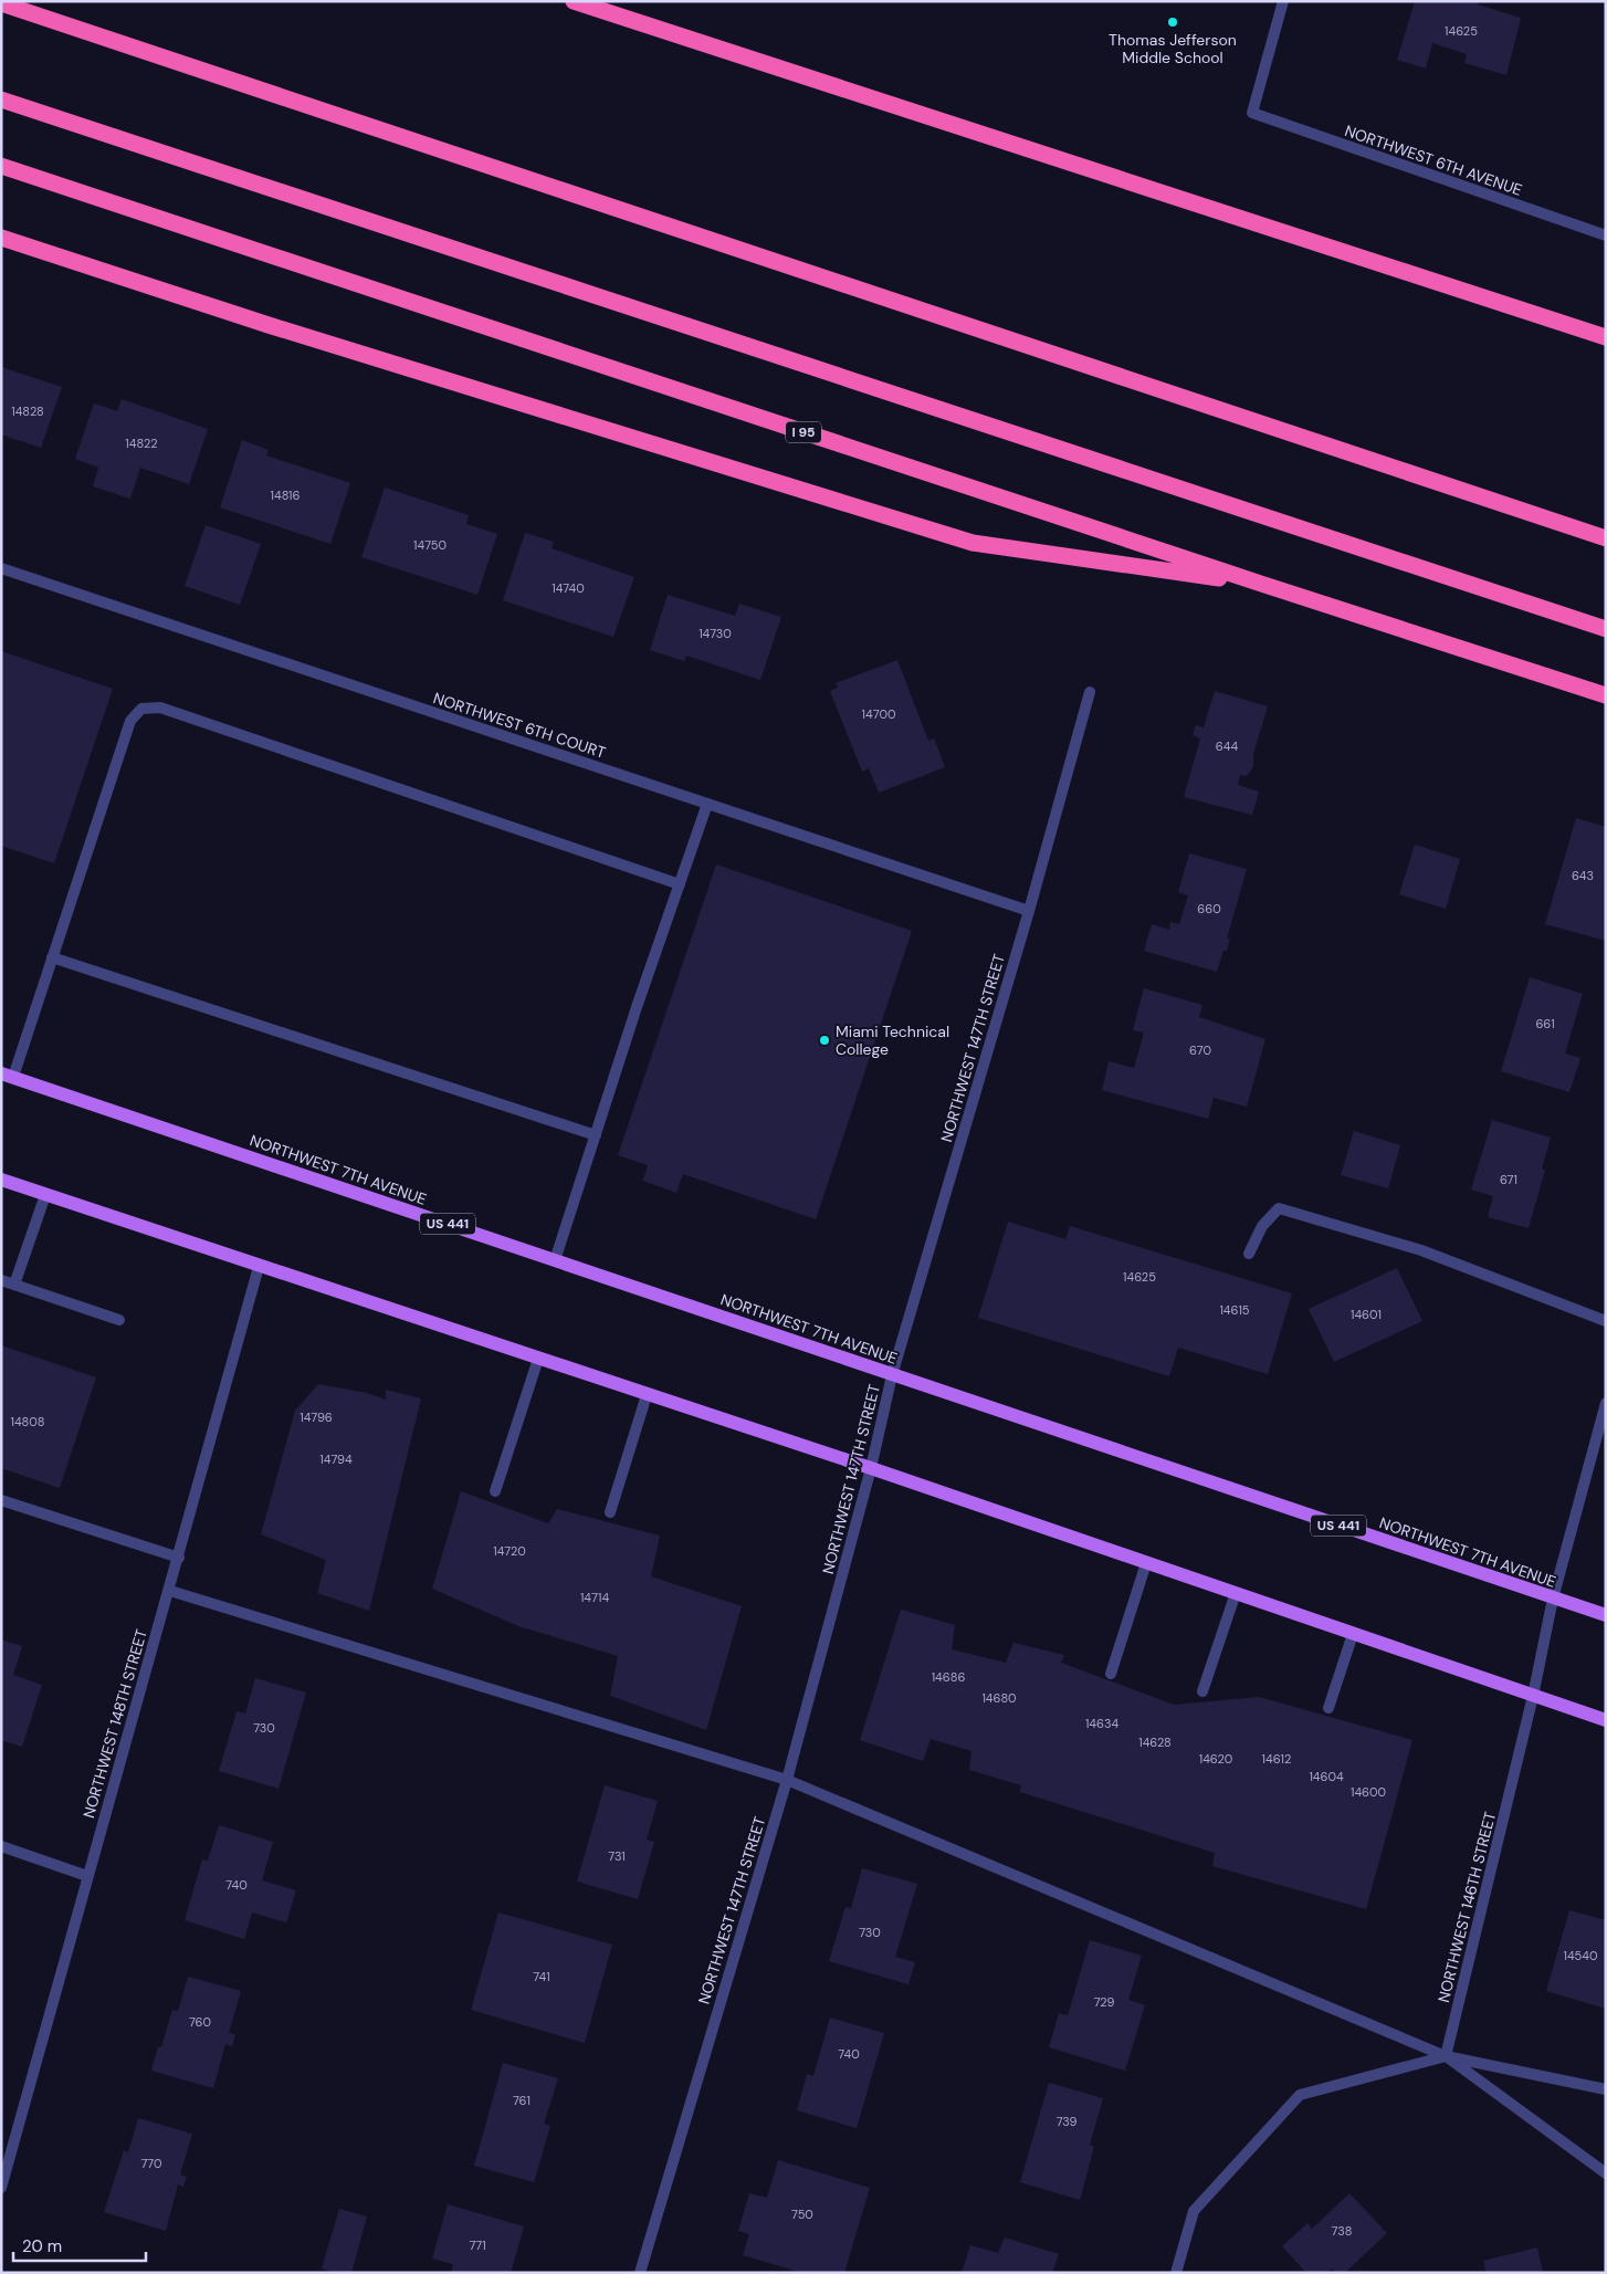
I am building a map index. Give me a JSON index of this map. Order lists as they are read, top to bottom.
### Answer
{
  "streets": {
    "highway": ["I 95"],
    "main road": ["NORTHWEST 7TH AVENUE", "US 441"],
    "street": [
      "NORTHWEST 6TH AVENUE",
      "NORTHWEST 6TH COURT",
      "NORTHWEST 147TH STREET",
      "NORTHWEST 148TH STREET",
      "NORTHWEST 146TH STREET"
    ]
  },
  "crossings": [
    ["NORTHWEST 6TH COURT", "NORTHWEST 147TH STREET"],
    ["NORTHWEST 147TH STREET", "NORTHWEST 7TH AVENUE"],
    ["NORTHWEST 7TH AVENUE", "NORTHWEST 146TH STREET"]
  ],
  "places": ["Thomas Jefferson Middle School", "Miami Technical College"],
  "house_numbers": [
    "14625",
    "14828",
    "14822",
    "14816",
    "14750",
    "14740",
    "14730",
    "14700",
    "644",
    "643",
    "660",
    "661",
    "670",
    "671",
    "14625",
    "14615",
    "14601",
    "14796",
    "14808",
    "14794",
    "14720",
    "14714",
    "14686",
    "14680",
    "14634",
    "730",
    "14628",
    "14620",
    "14612",
    "14604",
    "14600",
    "731",
    "740",
    "730",
    "14540",
    "741",
    "729",
    "760",
    "740",
    "761",
    "739",
    "770",
    "750",
    "738",
    "771"
  ],
  "scale_bar": "20 m"
}
